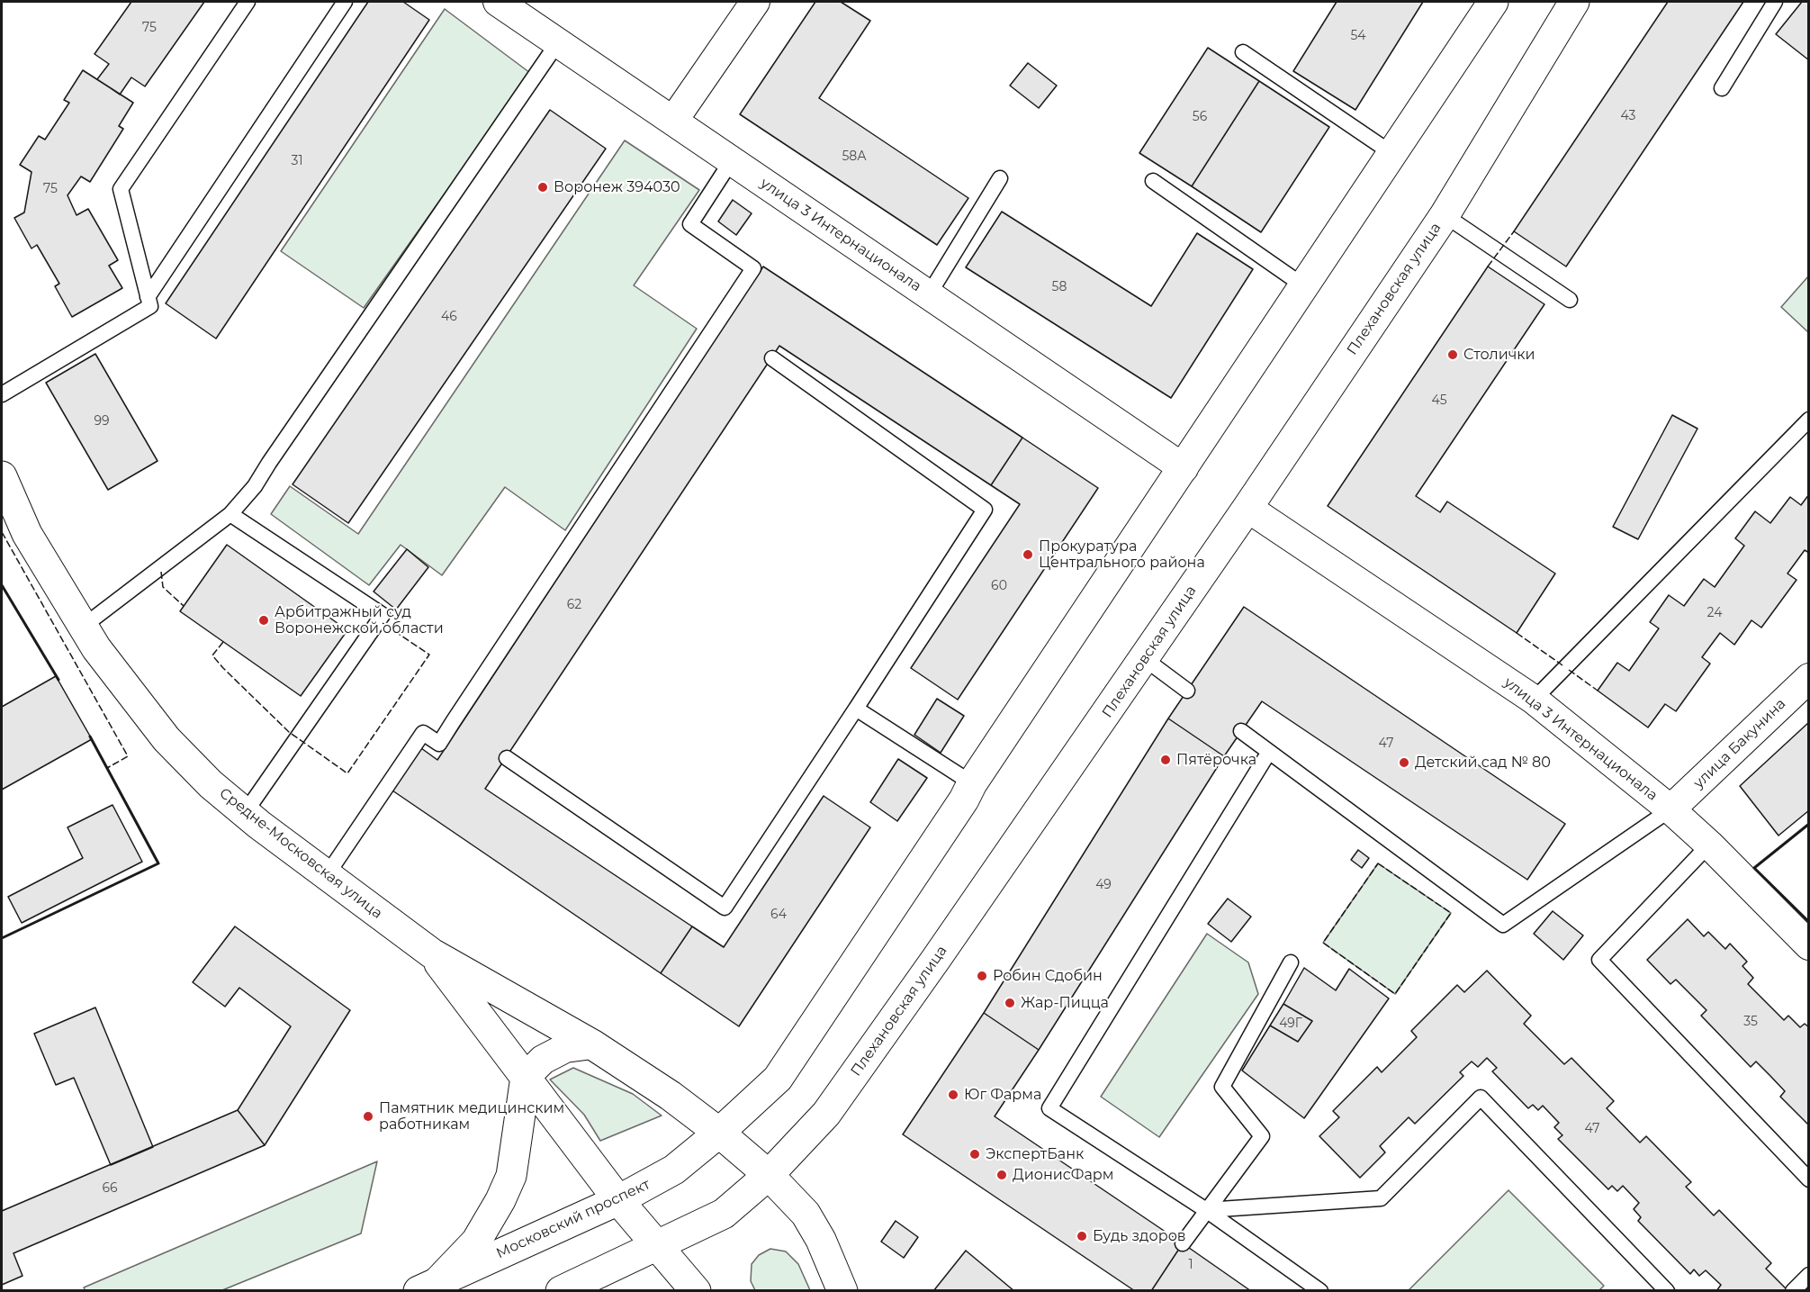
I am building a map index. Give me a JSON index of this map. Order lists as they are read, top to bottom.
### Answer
{
  "streets": {
    "main road": ["Плехановская улица", "Средне-Московская улица", "Московский проспект"],
    "street": ["улица 3 Интернационала", "улица Бакунина"]
  },
  "crossings": [
    ["улица 3 Интернационала", "Плехановская улица"],
    ["улица 3 Интернационала", "улица Бакунина"],
    ["Плехановская улица", "Средне-Московская улица"],
    ["Средне-Московская улица", "Московский проспект"]
  ],
  "places": [
    "Воронеж 394030",
    "Столички",
    "Прокуратура Центрального района",
    "Арбитражный суд Воронежской области",
    "Пятёрочка",
    "Детский сад № 80",
    "Робин Сдобин",
    "Жар-Пицца",
    "Юг Фарма",
    "Памятник медицинским работникам",
    "ЭкспертБанк",
    "ДионисФарм",
    "Будь здоров"
  ],
  "house_numbers": [
    "75",
    "54",
    "43",
    "56",
    "58А",
    "31",
    "75",
    "58",
    "46",
    "45",
    "99",
    "60",
    "62",
    "24",
    "47",
    "49",
    "64",
    "35",
    "49Г",
    "47",
    "66",
    "1"
  ]
}
